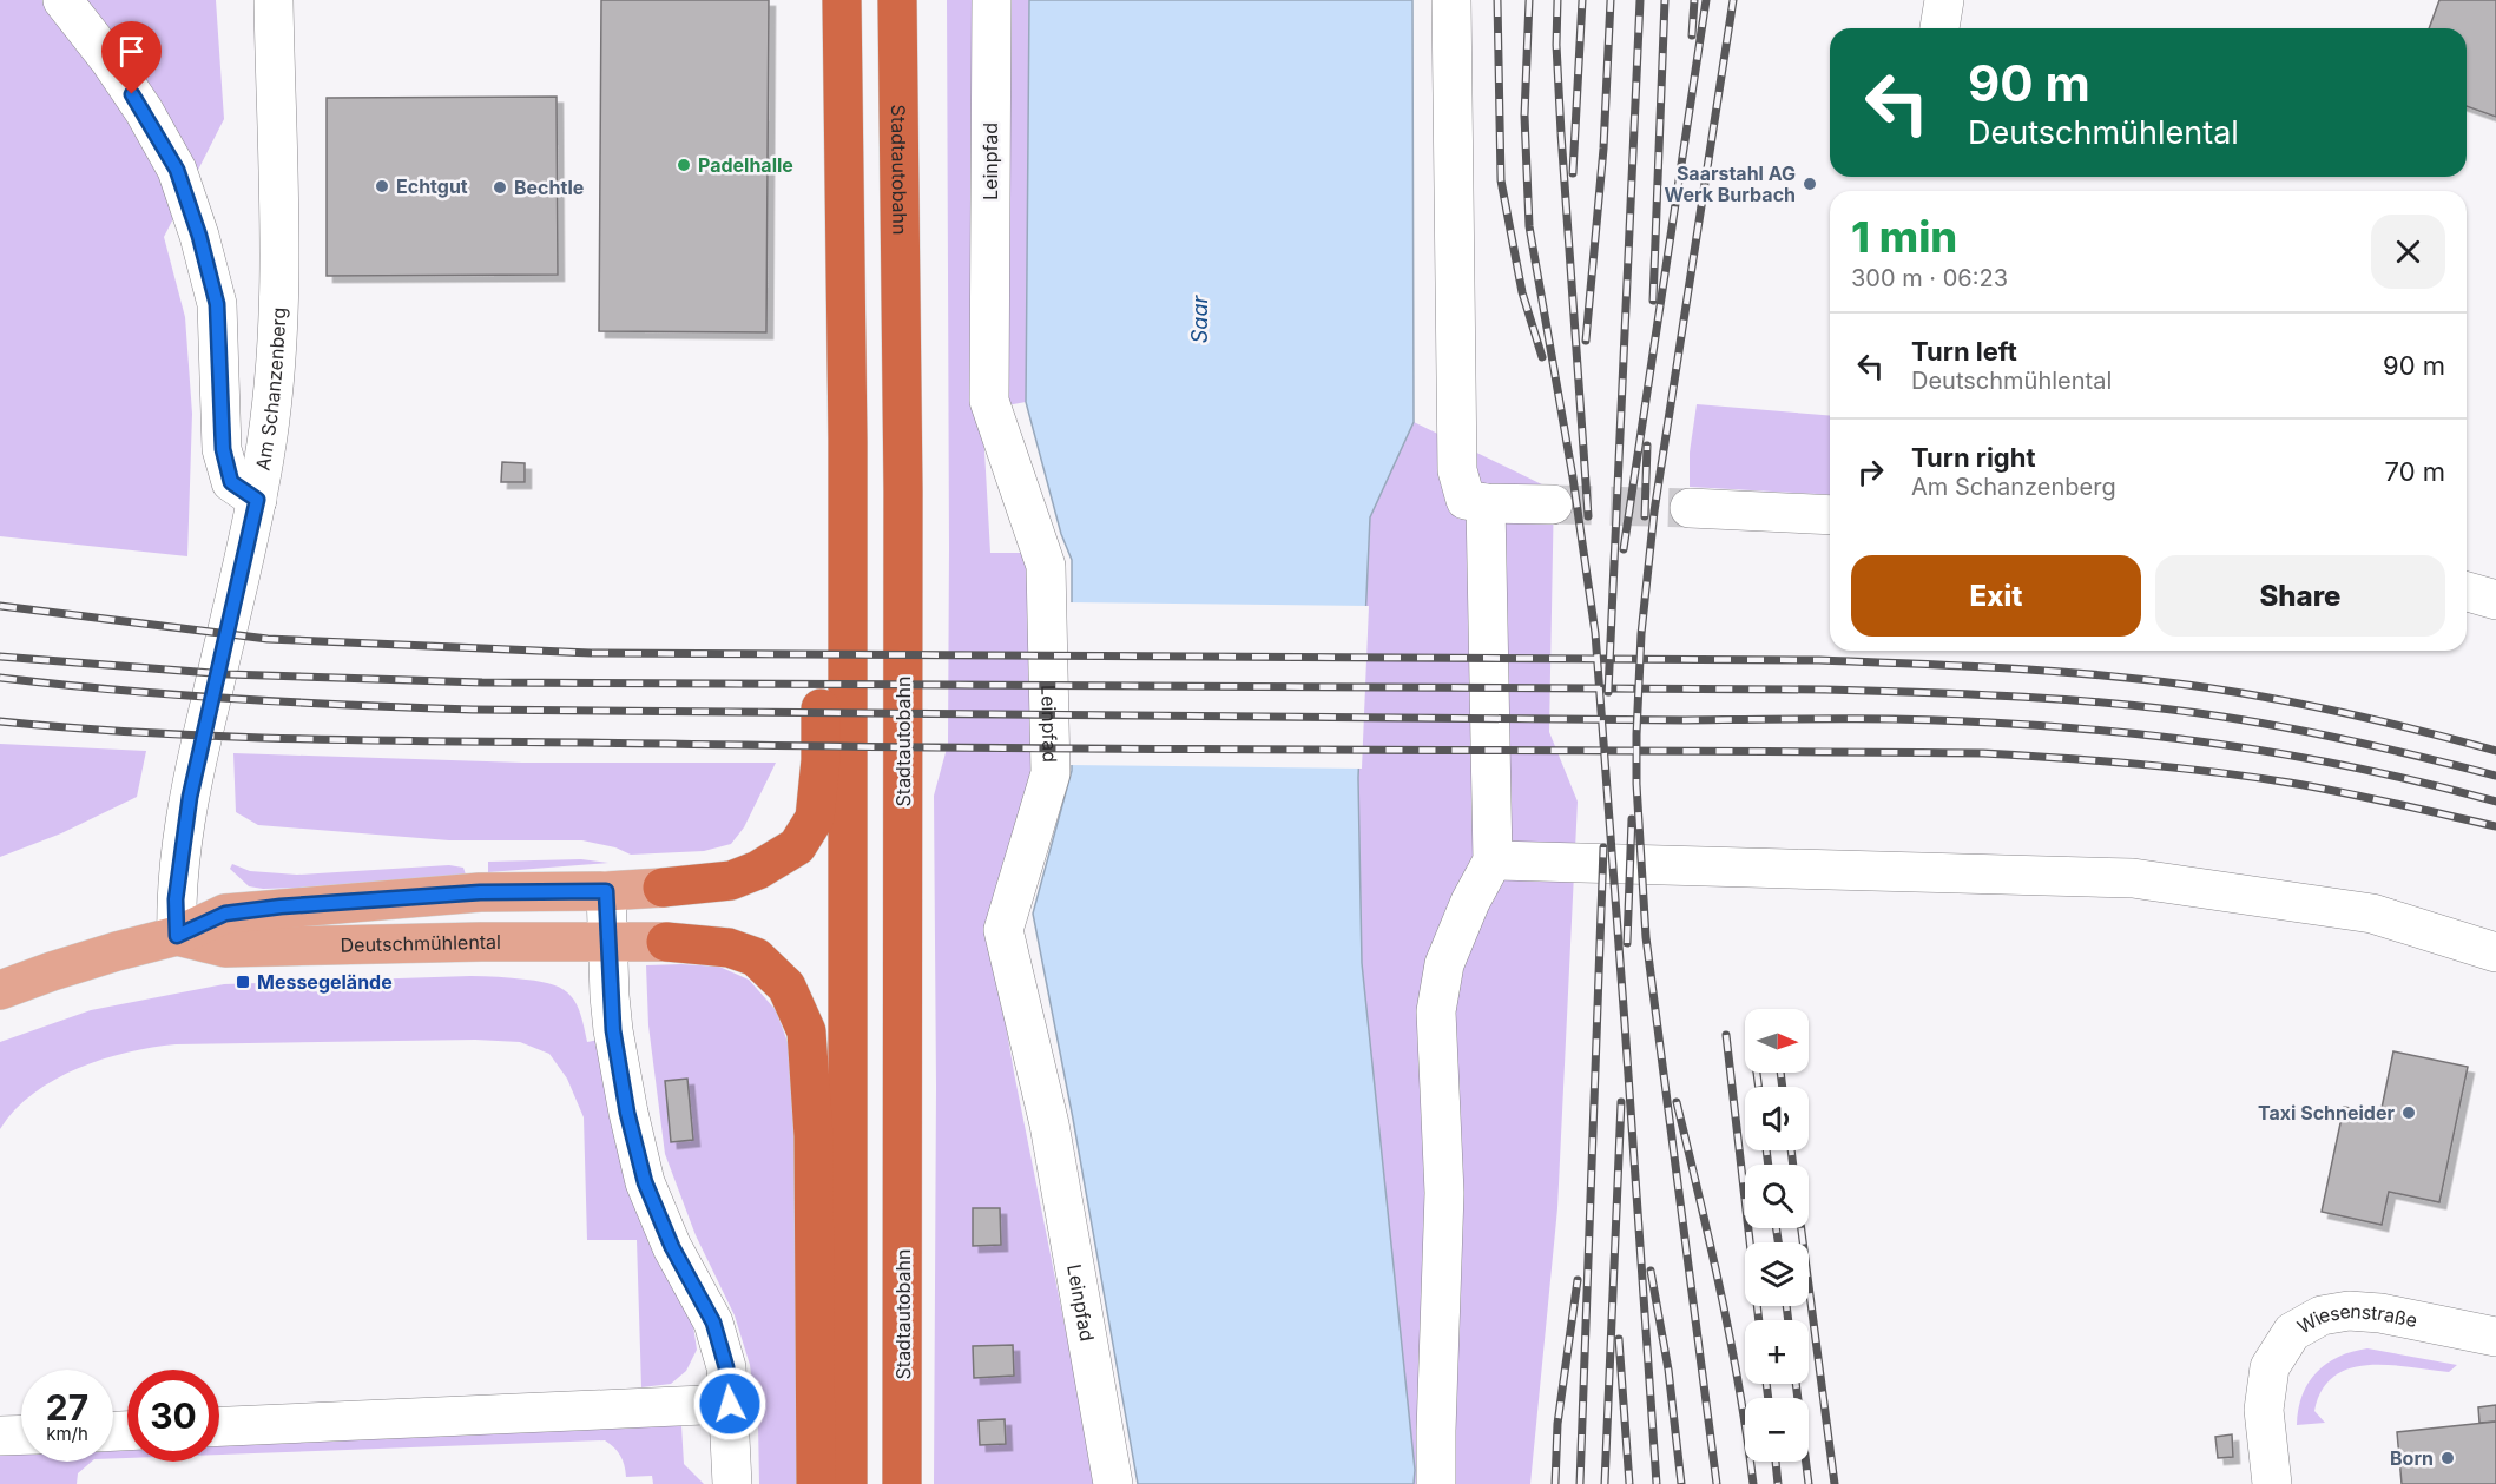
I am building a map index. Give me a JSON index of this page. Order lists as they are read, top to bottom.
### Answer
{
  "streets": {
    "highway": ["Stadtautobahn"],
    "main road": ["Deutschmühlental"],
    "street": ["Leinpfad", "Am Schanzenberg", "Wiesenstraße"]
  },
  "crossings": [
    ["Am Schanzenberg", "Deutschmühlental"]
  ],
  "water": ["Saar"],
  "places": {
    "other": [
      "Padelhalle",
      "Saarstahl AG Werk Burbach",
      "Echtgut",
      "Bechtle",
      "Taxi Schneider",
      "Born"
    ],
    "transit": ["Messegelände"]
  },
  "north": "right",
  "page": {
    "turn": ["90 m", "Deutschmühlental"],
    "heading": ["1 min", "300 m · 06:23"],
    "list": [
      {
        "name": "Turn left",
        "note": "Deutschmühlental",
        "value": "90 m"
      },
      {
        "name": "Turn right",
        "note": "Am Schanzenberg",
        "value": "70 m"
      }
    ],
    "buttons": ["Exit", "Share"],
    "map_buttons": ["+", "−"],
    "speed": "27 km/h",
    "limit": "30"
  }
}
